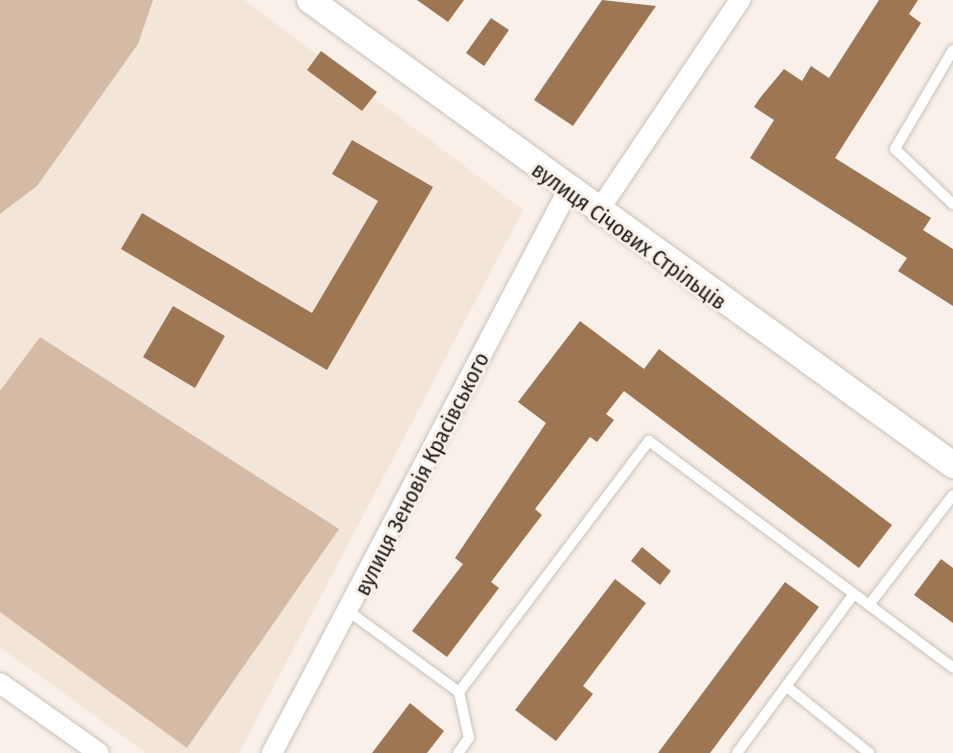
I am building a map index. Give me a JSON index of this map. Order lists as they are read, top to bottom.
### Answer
{
  "streets": {
    "street": ["вулиця Січових Стрільців", "вулиця Зеновія Красівського"]
  },
  "crossings": [
    ["вулиця Січових Стрільців", "вулиця Зеновія Красівського"]
  ]
}
